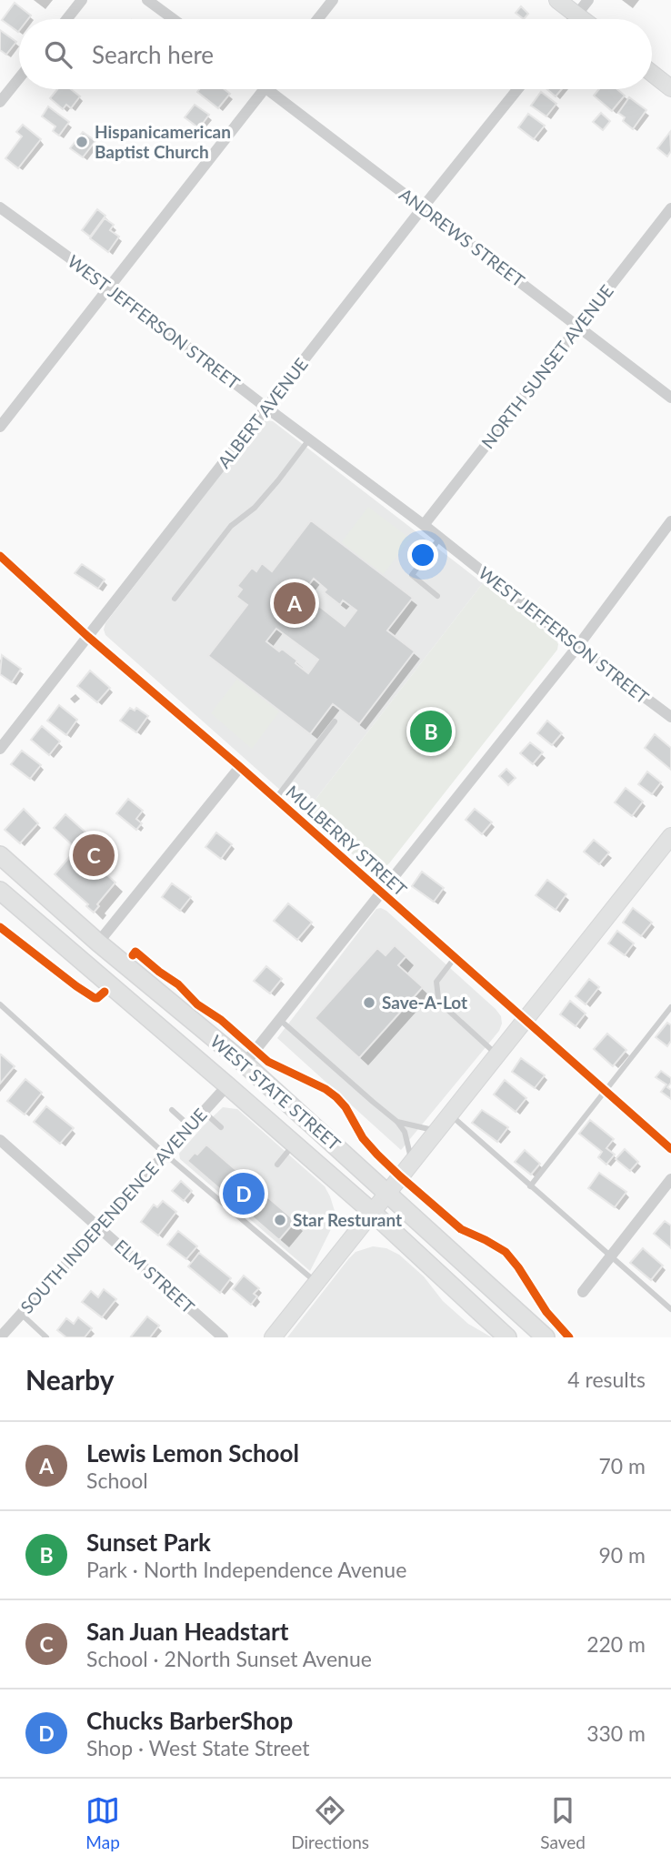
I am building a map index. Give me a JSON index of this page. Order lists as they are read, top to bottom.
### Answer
{
  "streets": {
    "main road": ["WEST STATE STREET"],
    "street": [
      "ANDREWS STREET",
      "WEST JEFFERSON STREET",
      "NORTH SUNSET AVENUE",
      "ALBERT AVENUE",
      "MULBERRY STREET",
      "SOUTH INDEPENDENCE AVENUE",
      "ELM STREET"
    ]
  },
  "crossings": [
    ["ANDREWS STREET", "NORTH SUNSET AVENUE"],
    ["ANDREWS STREET", "ALBERT AVENUE"],
    ["WEST JEFFERSON STREET", "NORTH SUNSET AVENUE"],
    ["WEST JEFFERSON STREET", "ALBERT AVENUE"],
    ["ALBERT AVENUE", "MULBERRY STREET"],
    ["WEST STATE STREET", "SOUTH INDEPENDENCE AVENUE"],
    ["SOUTH INDEPENDENCE AVENUE", "ELM STREET"]
  ],
  "places": ["Hispanicamerican Baptist Church", "Save-A-Lot", "Star Resturant"],
  "page": {
    "search": "Search here",
    "pins": [
      "A",
      "B",
      "C",
      "D"
    ],
    "heading": ["Nearby", "4 results"],
    "list": [
      {
        "mark": "A",
        "name": "Lewis Lemon School",
        "note": "School",
        "value": "70 m"
      },
      {
        "mark": "B",
        "name": "Sunset Park",
        "note": "Park · North Independence Avenue",
        "value": "90 m"
      },
      {
        "mark": "C",
        "name": "San Juan Headstart",
        "note": "School · 2North Sunset Avenue",
        "value": "220 m"
      },
      {
        "mark": "D",
        "name": "Chucks BarberShop",
        "note": "Shop · West State Street",
        "value": "330 m"
      }
    ],
    "nav": ["Map", "Directions", "Saved"]
  }
}
